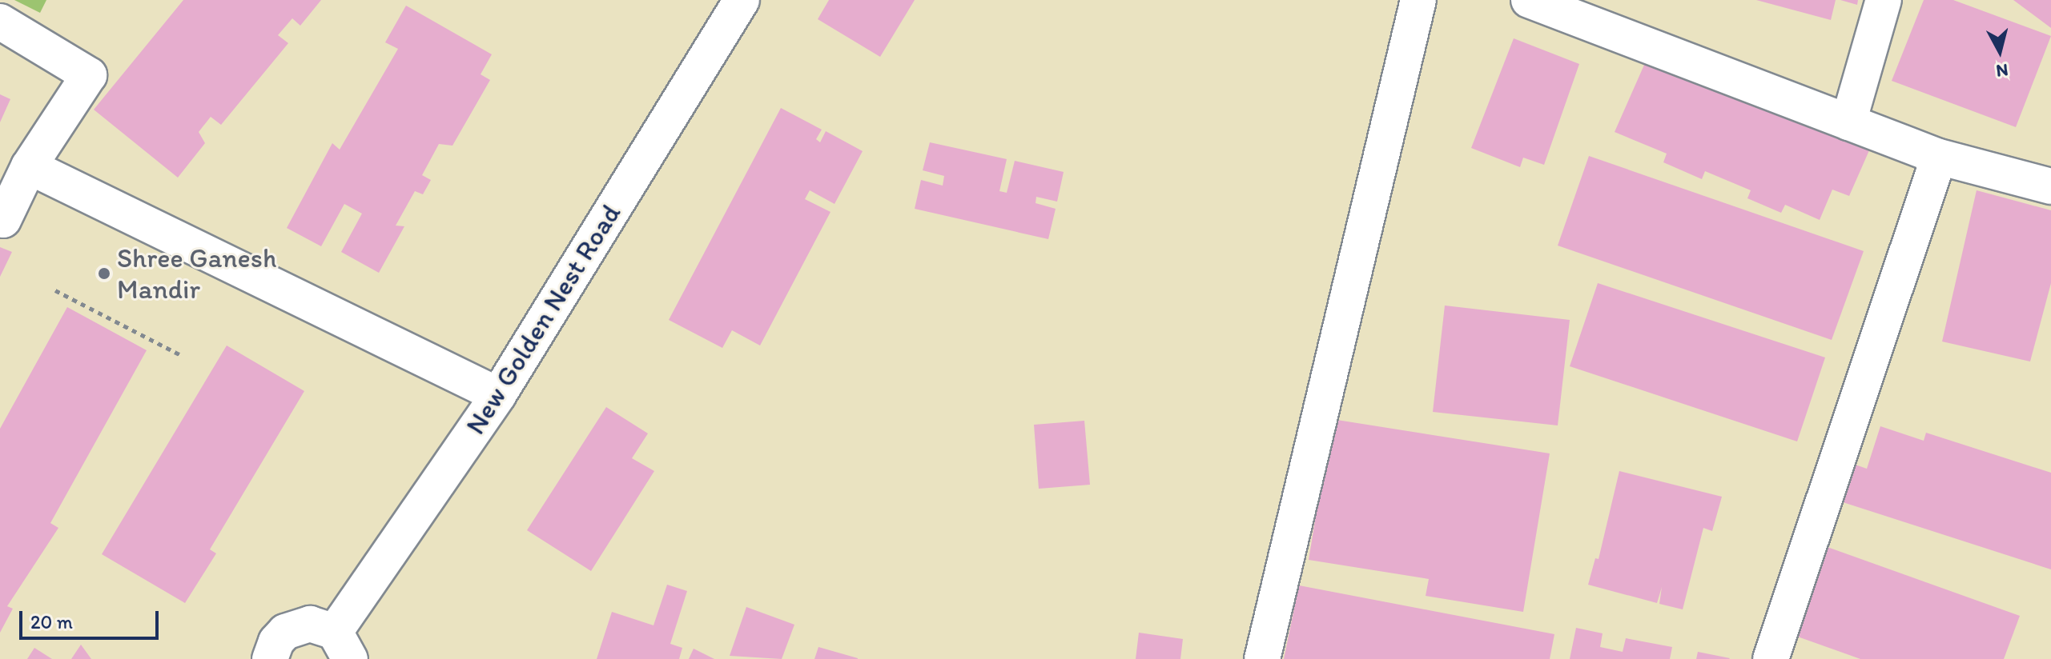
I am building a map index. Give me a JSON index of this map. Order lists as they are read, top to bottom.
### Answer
{
  "streets": {
    "street": ["New Golden Nest Road"]
  },
  "places": ["Shree Ganesh Mandir"],
  "scale_bar": "20 m",
  "north": "bottom"
}
